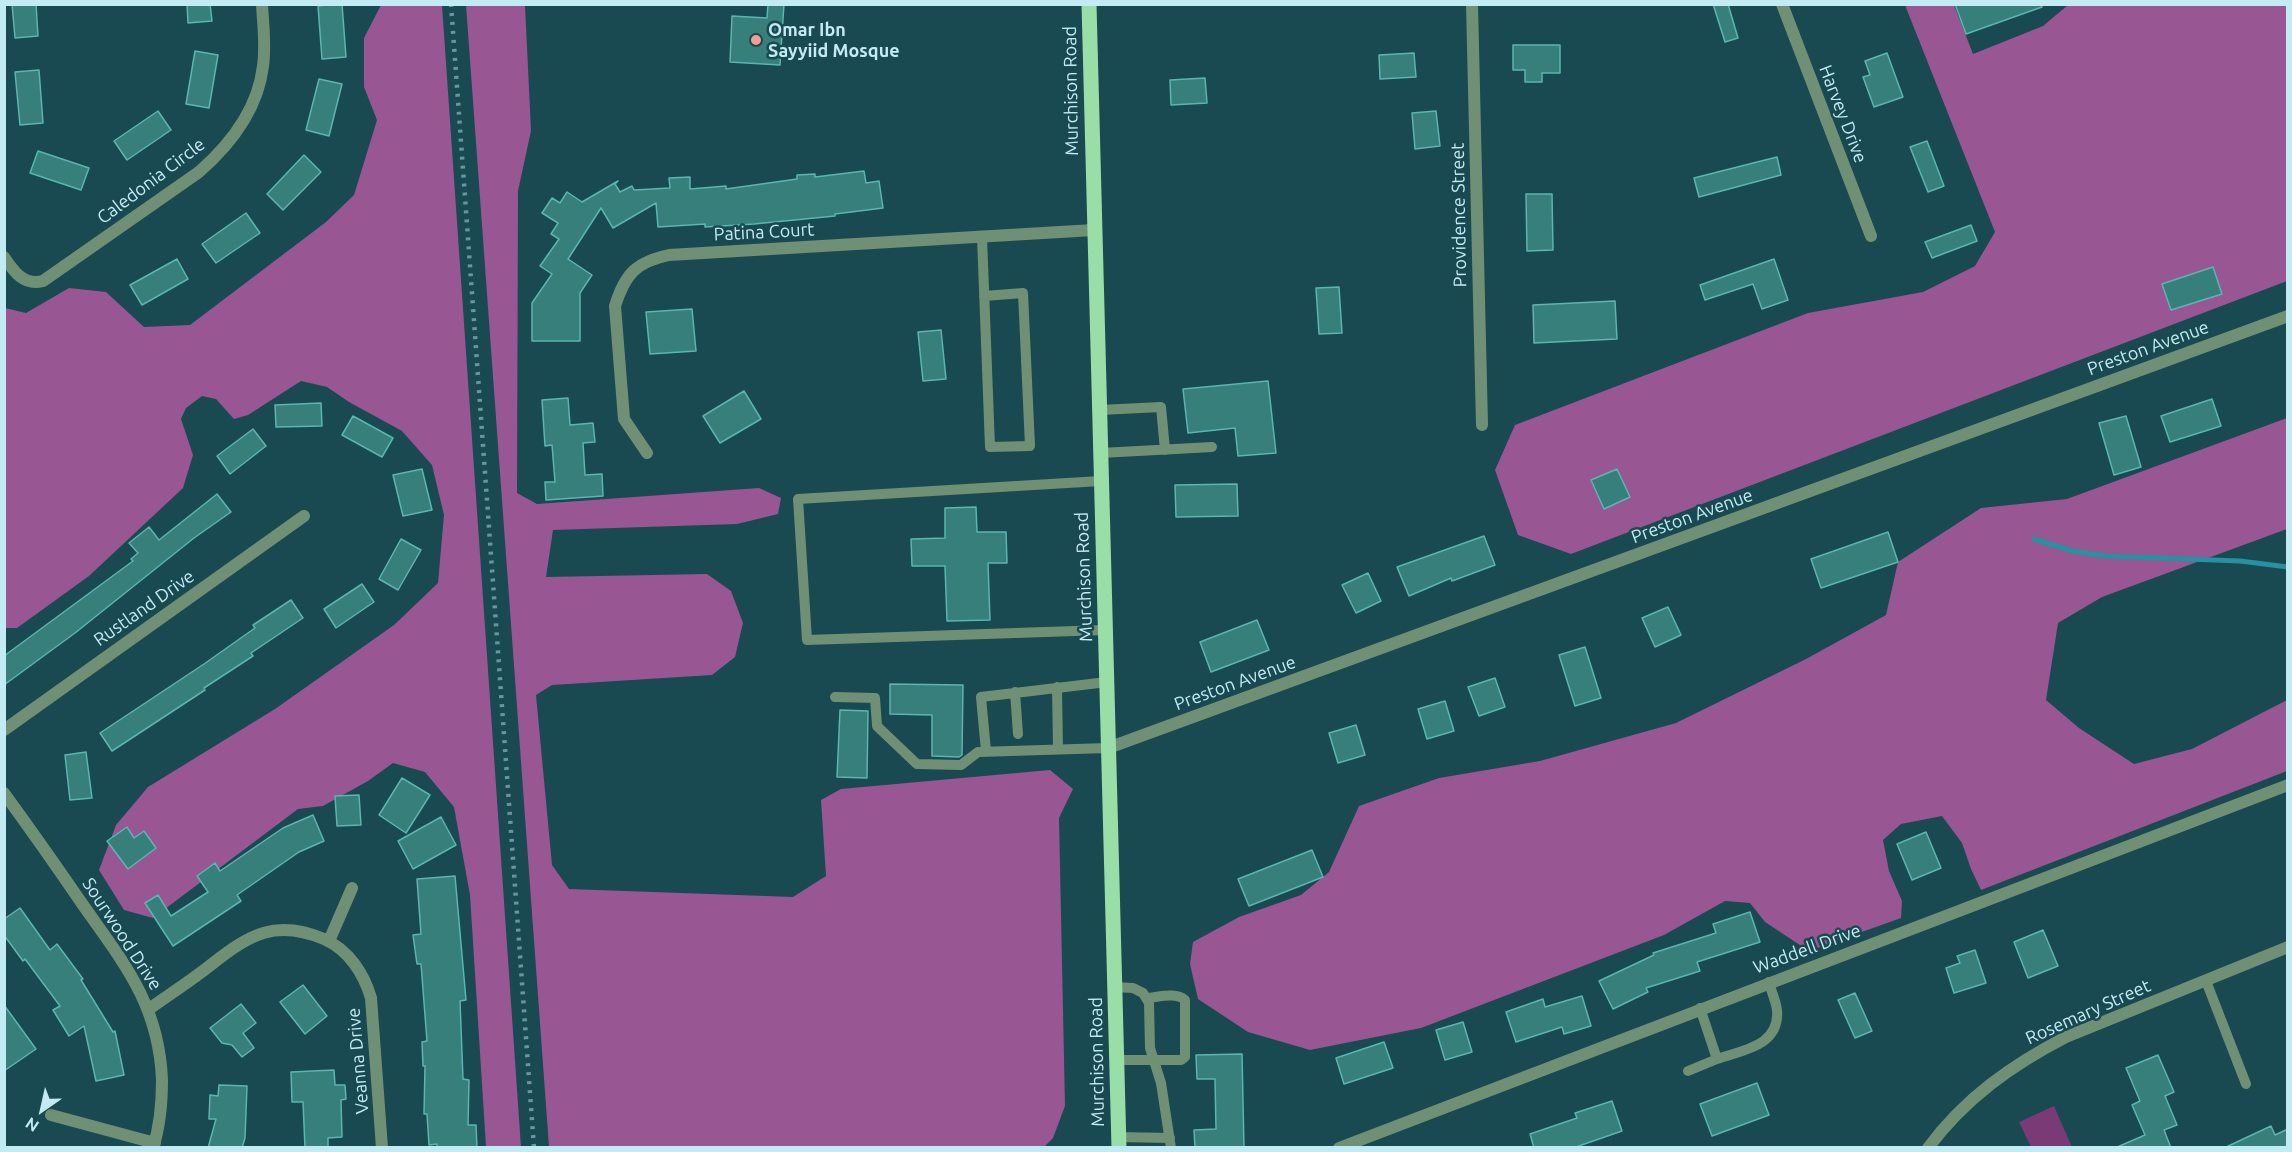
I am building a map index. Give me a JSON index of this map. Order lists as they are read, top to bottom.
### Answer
{
  "streets": {
    "main road": ["Murchison Road"],
    "street": [
      "Harvey Drive",
      "Caledonia Circle",
      "Providence Street",
      "Patina Court",
      "Preston Avenue",
      "Rustland Drive",
      "Sourwood Drive",
      "Waddell Drive",
      "Rosemary Street",
      "Veanna Drive"
    ]
  },
  "crossings": [
    ["Murchison Road", "Patina Court"],
    ["Murchison Road", "Preston Avenue"],
    ["Sourwood Drive", "Veanna Drive"]
  ],
  "places": ["Omar Ibn Sayyiid Mosque"],
  "north": "bottom left"
}
